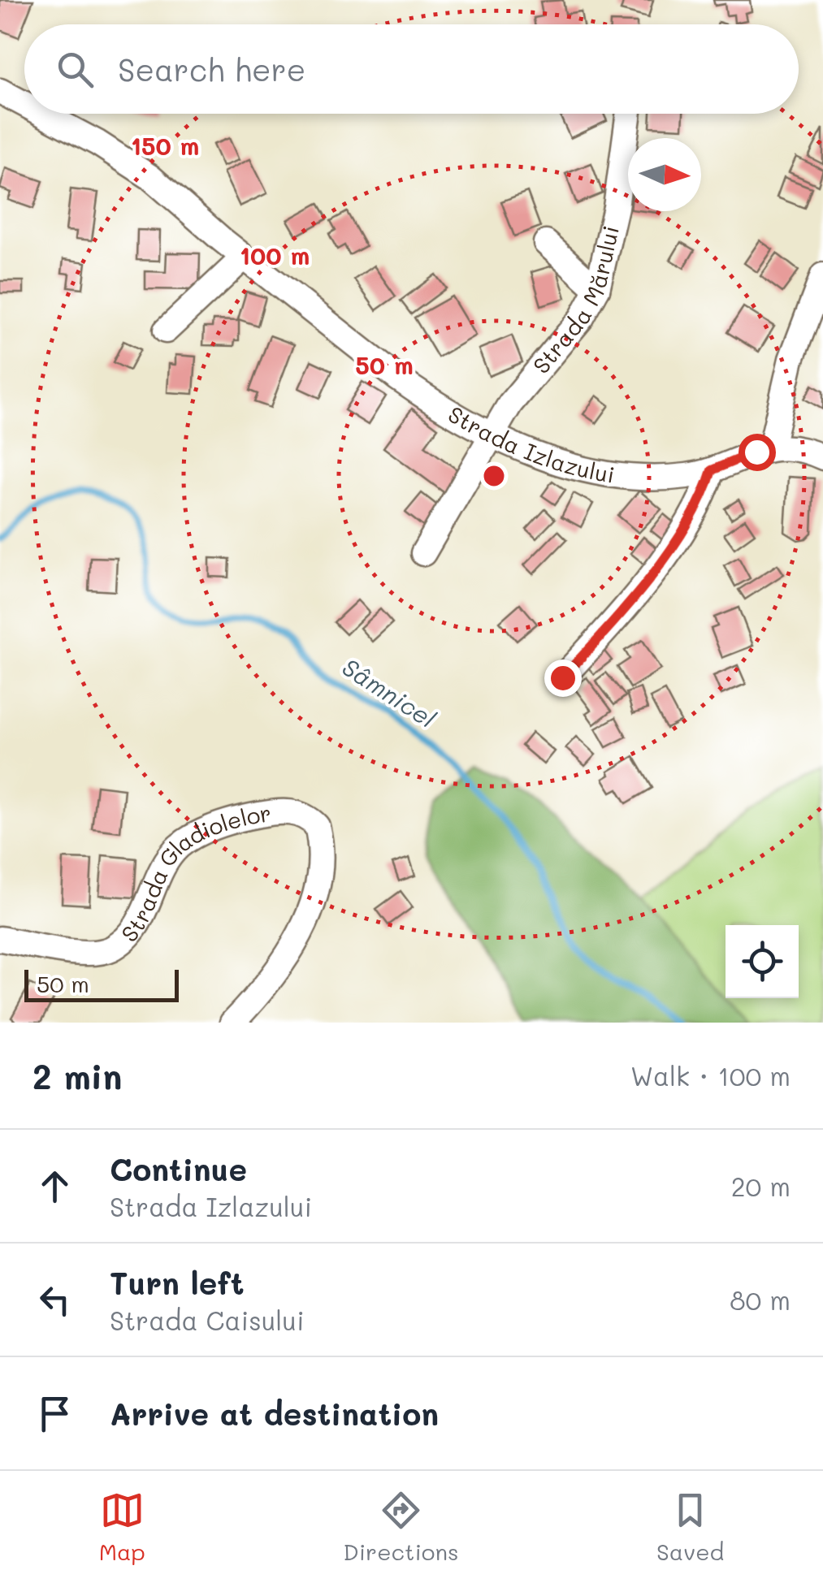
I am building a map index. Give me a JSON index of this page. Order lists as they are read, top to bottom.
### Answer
{
  "streets": {
    "street": ["Strada Mărului", "Strada Izlazului", "Strada Gladiolelor"]
  },
  "crossings": [
    ["Strada Mărului", "Strada Izlazului"]
  ],
  "water": ["Sâmnicel"],
  "scale_bar": "50 m",
  "north": "right",
  "page": {
    "search": "Search here",
    "scale": "50 m",
    "heading": ["2 min", "Walk · 100 m"],
    "list": [
      ["Continue", "Strada Izlazului", "20 m"],
      ["Turn left", "Strada Caisului", "80 m"],
      "Arrive at destination"
    ],
    "nav": ["Map", "Directions", "Saved"]
  },
  "rings": ["150 m", "100 m", "50 m"]
}
